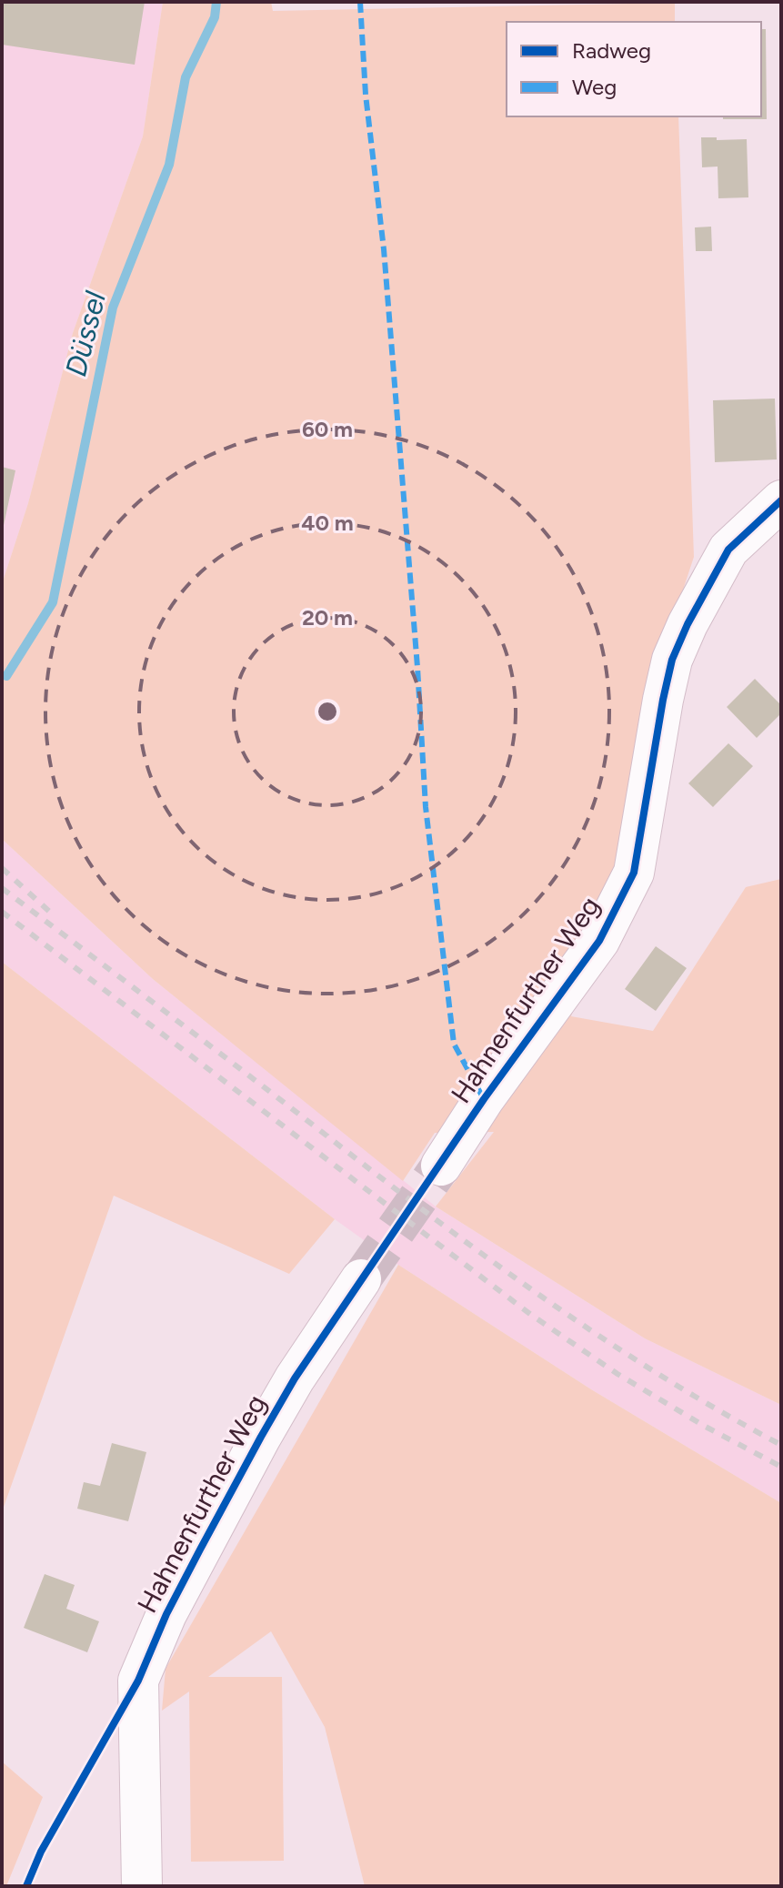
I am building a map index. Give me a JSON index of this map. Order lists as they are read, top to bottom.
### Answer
{
  "streets": {
    "street": ["Hahnenfurther Weg"]
  },
  "water": ["Düssel"],
  "legend": ["Radweg", "Weg"],
  "rings": ["60 m", "40 m", "20 m"]
}
